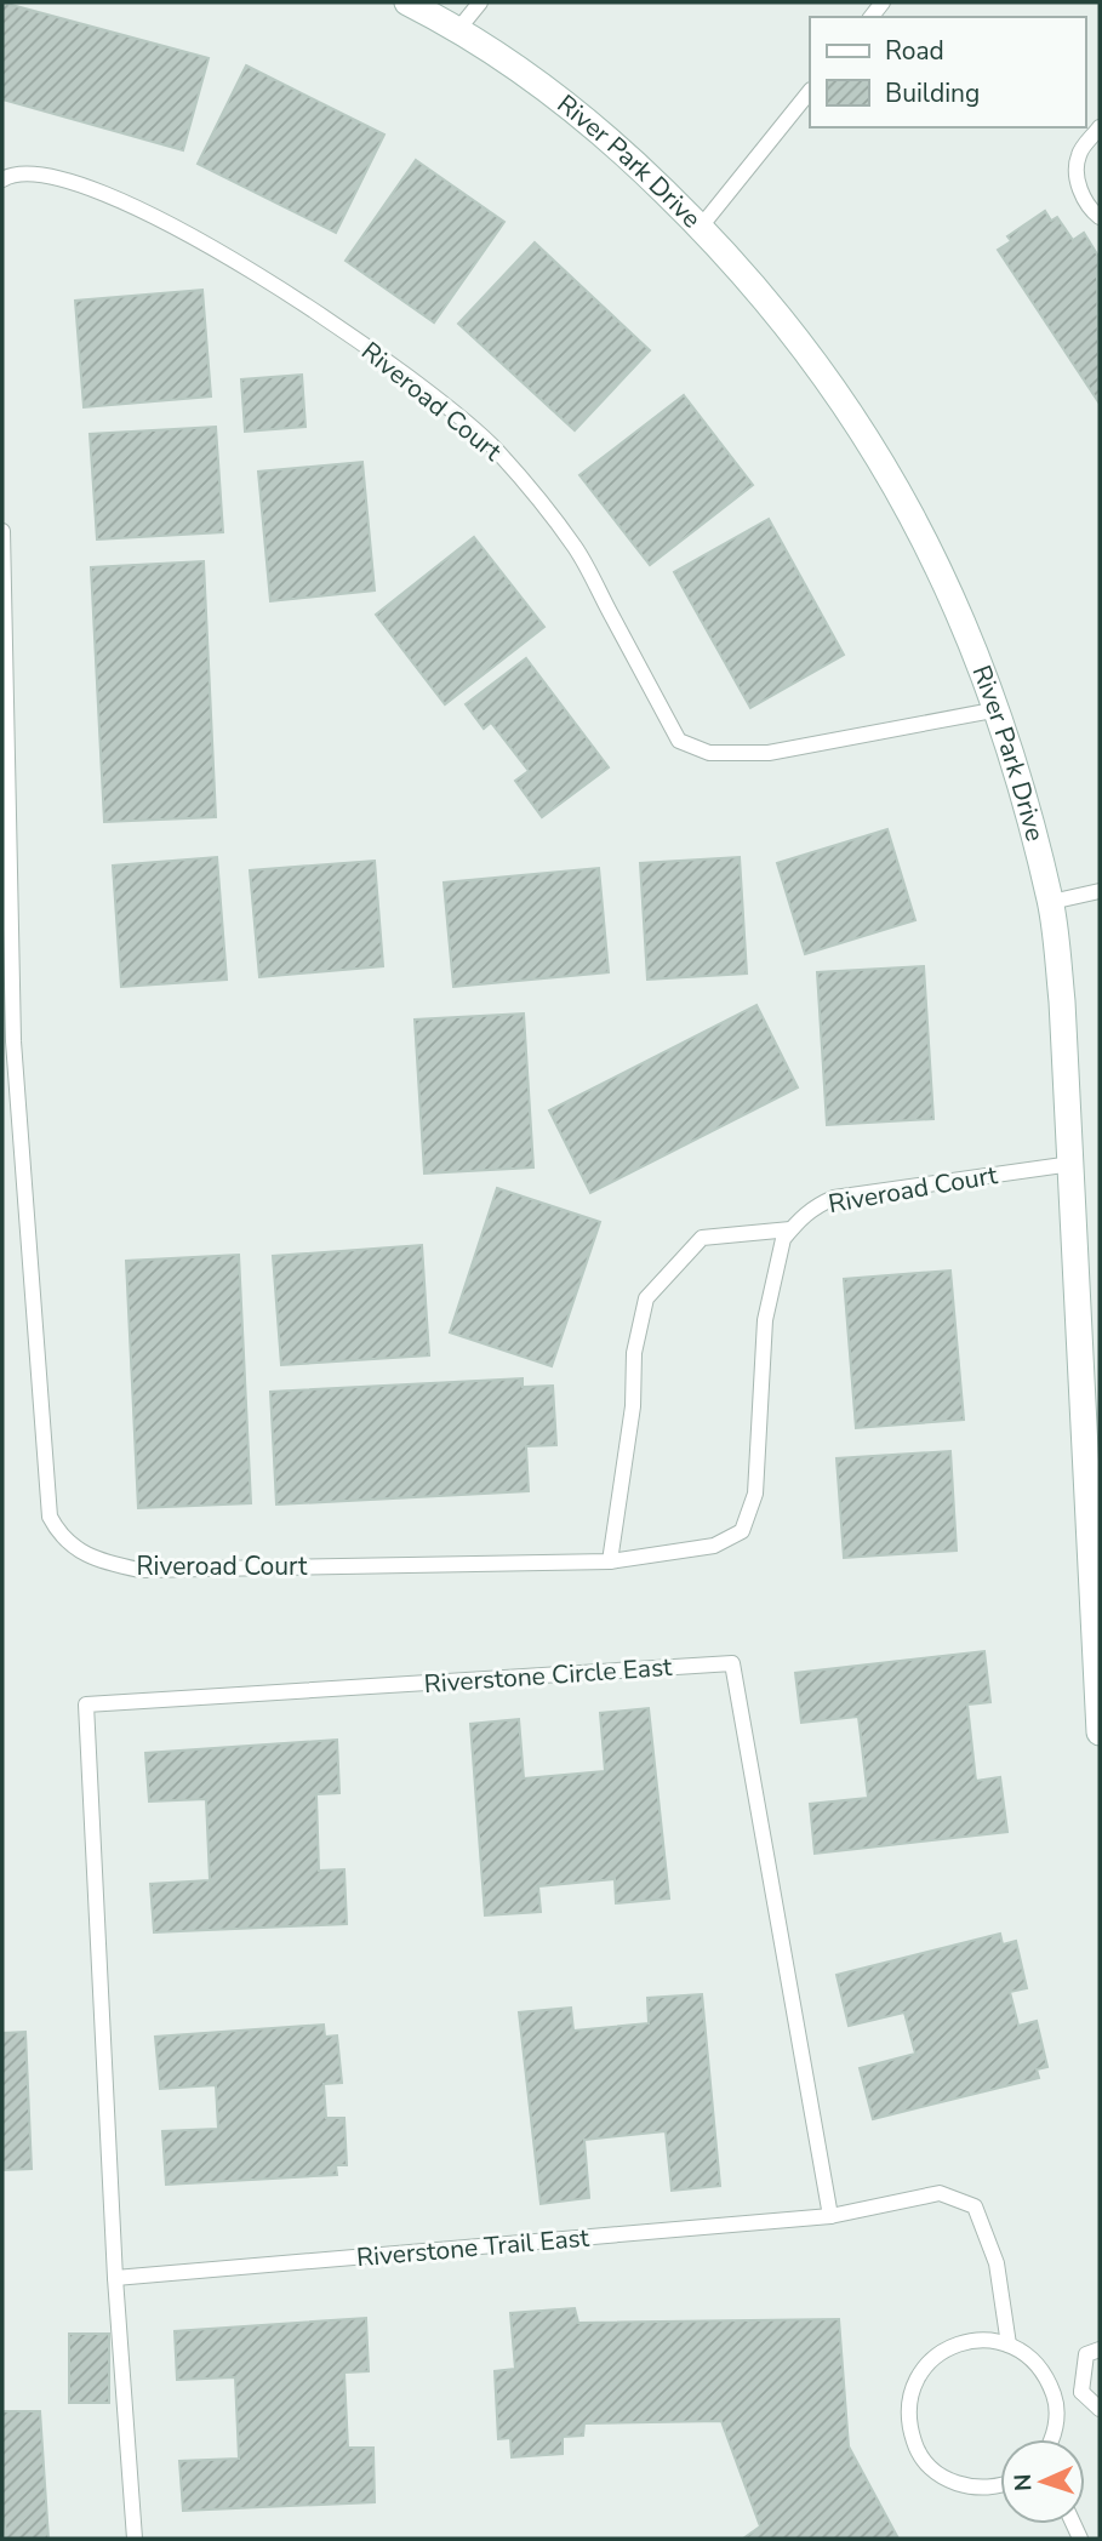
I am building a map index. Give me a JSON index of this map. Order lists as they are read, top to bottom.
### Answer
{
  "streets": {
    "street": ["River Park Drive"],
    "lane": ["Riveroad Court", "Riverstone Circle East", "Riverstone Trail East"]
  },
  "crossings": [
    ["River Park Drive", "Riveroad Court"],
    ["Riverstone Circle East", "Riverstone Trail East"]
  ],
  "legend": ["Road", "Building"],
  "north": "left"
}
